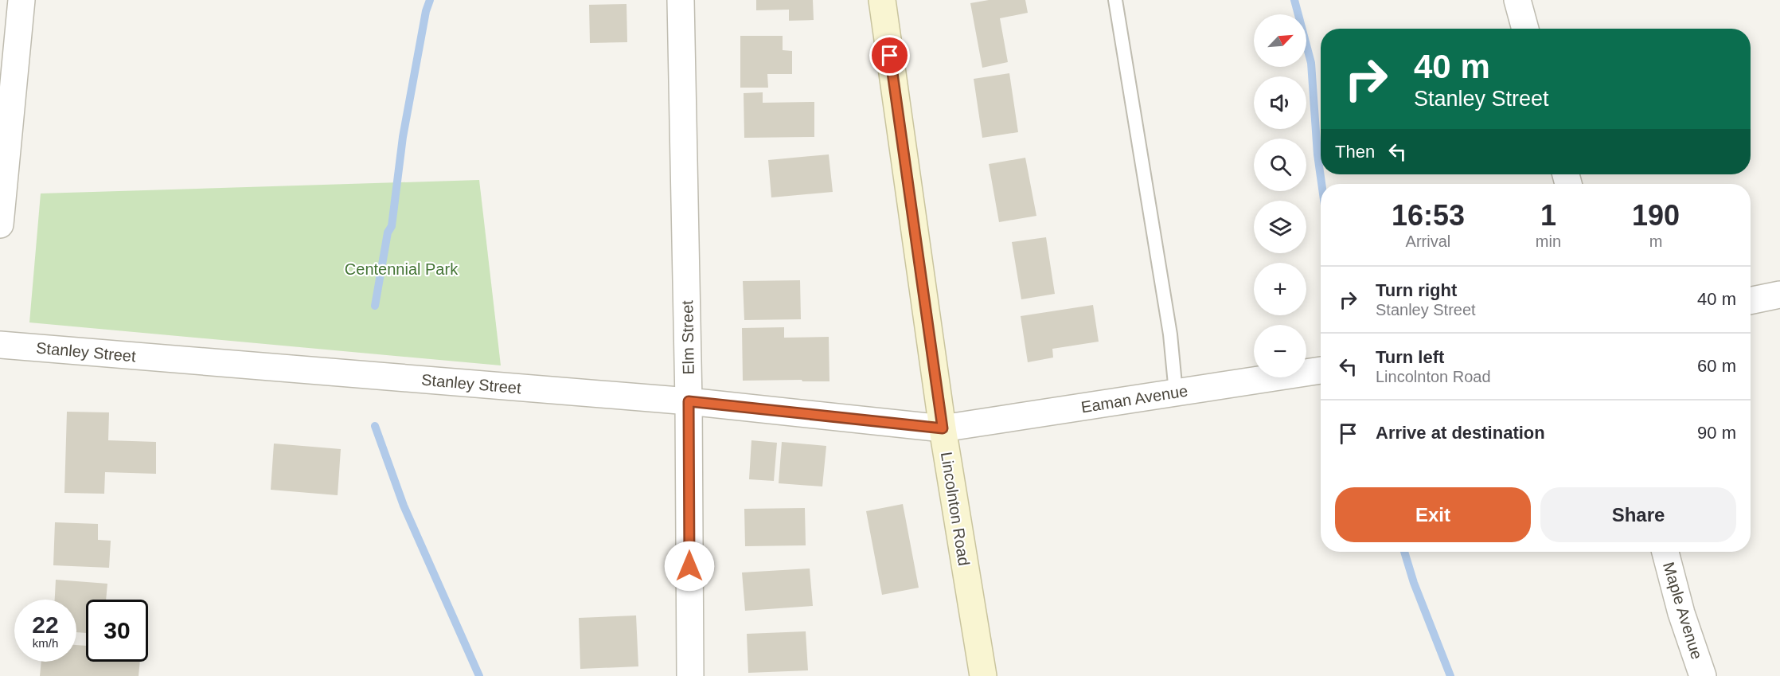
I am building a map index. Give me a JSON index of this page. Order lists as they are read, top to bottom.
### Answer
{
  "streets": {
    "street": [
      "Elm Street",
      "Stanley Street",
      "Eaman Avenue",
      "Lincolnton Road",
      "Maple Avenue"
    ]
  },
  "crossings": [
    ["Elm Street", "Stanley Street"],
    ["Stanley Street", "Eaman Avenue"],
    ["Stanley Street", "Lincolnton Road"],
    ["Eaman Avenue", "Lincolnton Road"]
  ],
  "parks": ["Centennial Park"],
  "north": "top right",
  "page": {
    "map_buttons": ["+", "−"],
    "turn": ["40 m", "Stanley Street"],
    "then": "Then",
    "eta": [
      "16:53",
      "Arrival",
      "1",
      "min",
      "190",
      "m"
    ],
    "list": [
      {
        "name": "Turn right",
        "note": "Stanley Street",
        "value": "40 m"
      },
      {
        "name": "Turn left",
        "note": "Lincolnton Road",
        "value": "60 m"
      },
      {
        "name": "Arrive at destination",
        "value": "90 m"
      }
    ],
    "buttons": ["Exit", "Share"],
    "speed": "22 km/h",
    "limit": "30"
  }
}
